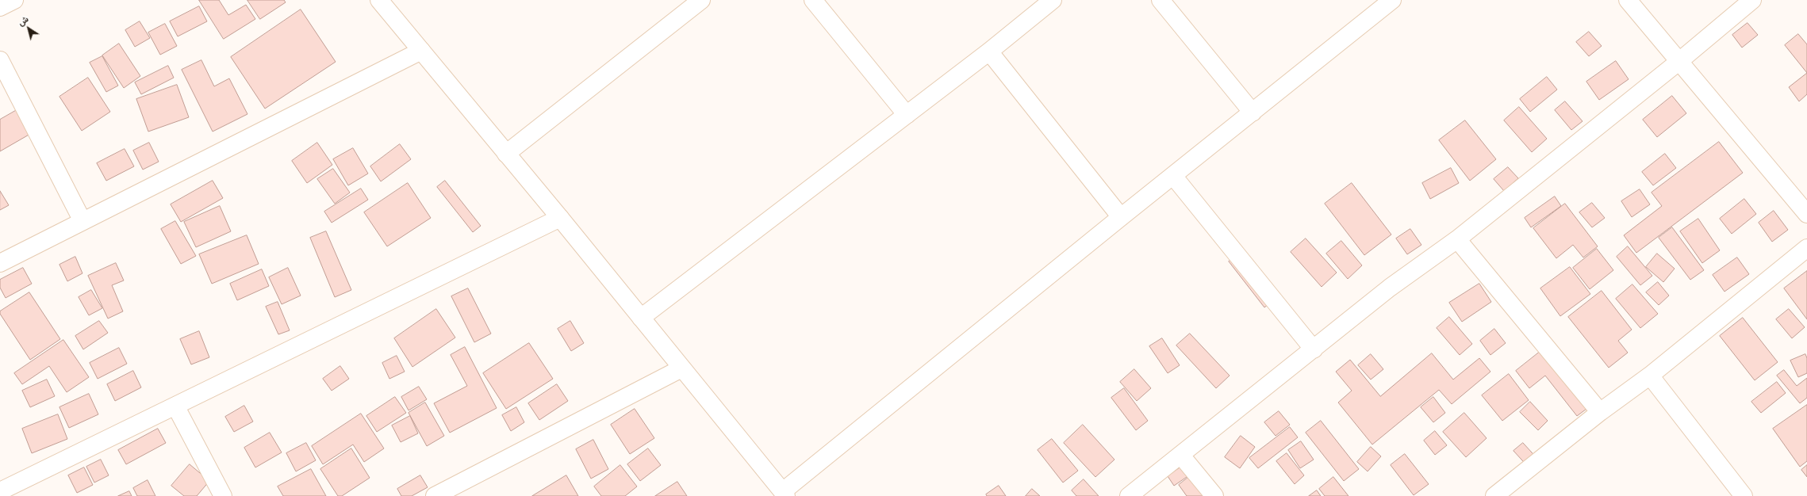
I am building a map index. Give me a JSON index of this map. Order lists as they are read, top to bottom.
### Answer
{
  "north": "top left"
}
